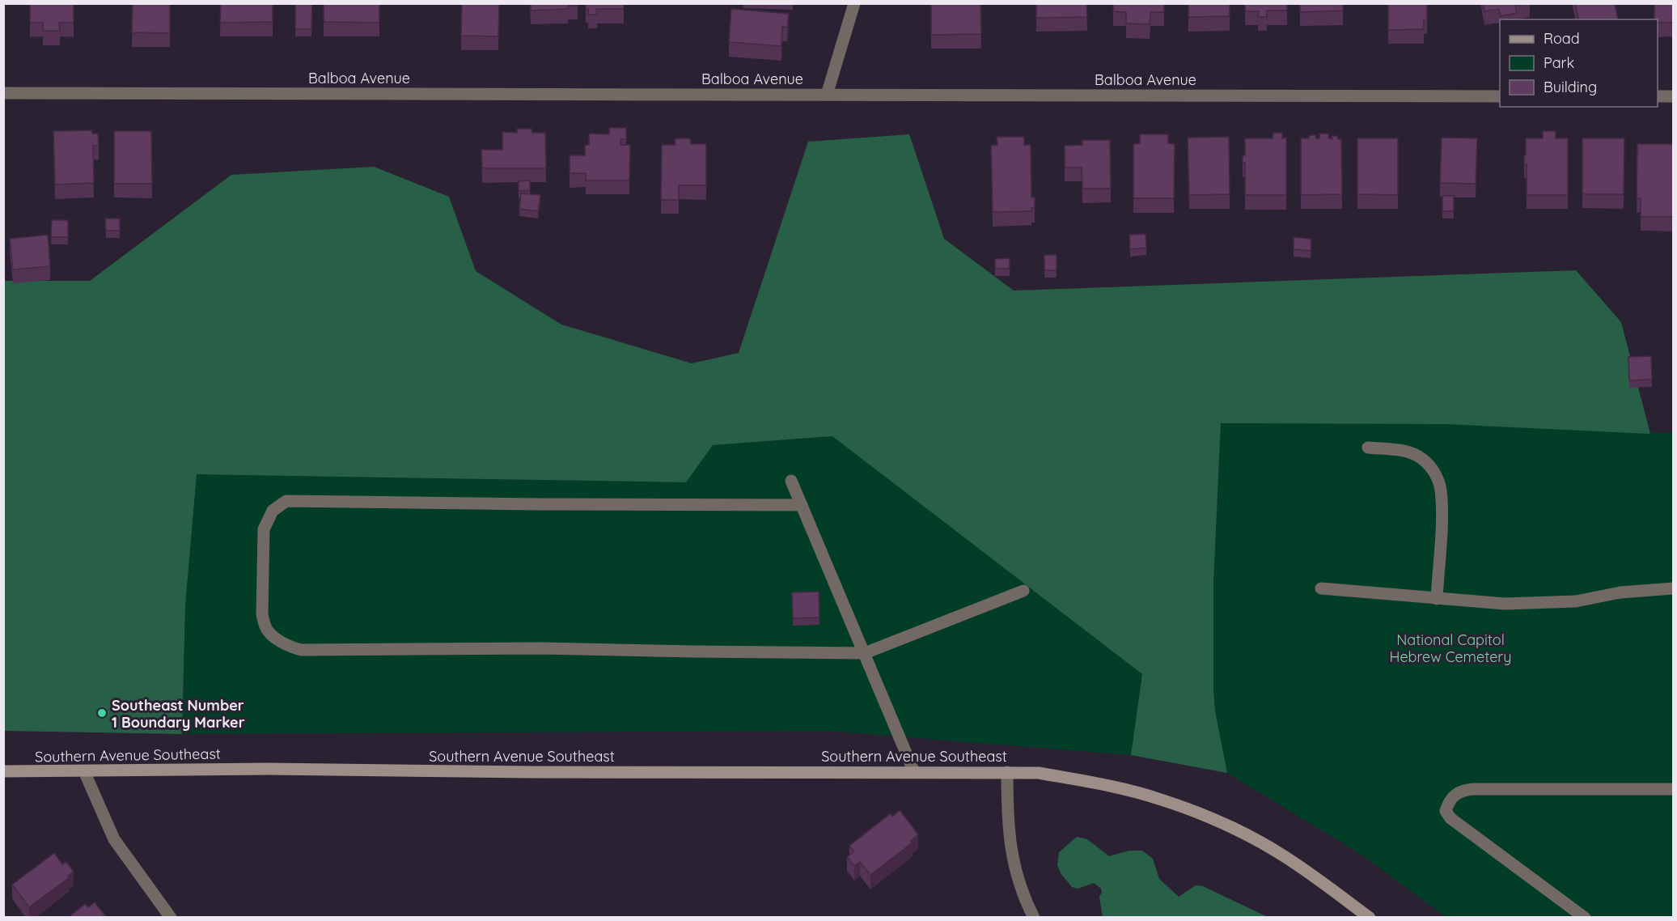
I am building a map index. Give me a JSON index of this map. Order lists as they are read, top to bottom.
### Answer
{
  "streets": {
    "main road": ["Southern Avenue Southeast"],
    "street": ["Balboa Avenue"]
  },
  "parks": ["National Capitol Hebrew Cemetery"],
  "places": ["Southeast Number 1 Boundary Marker"],
  "legend": ["Road", "Park", "Building"]
}
